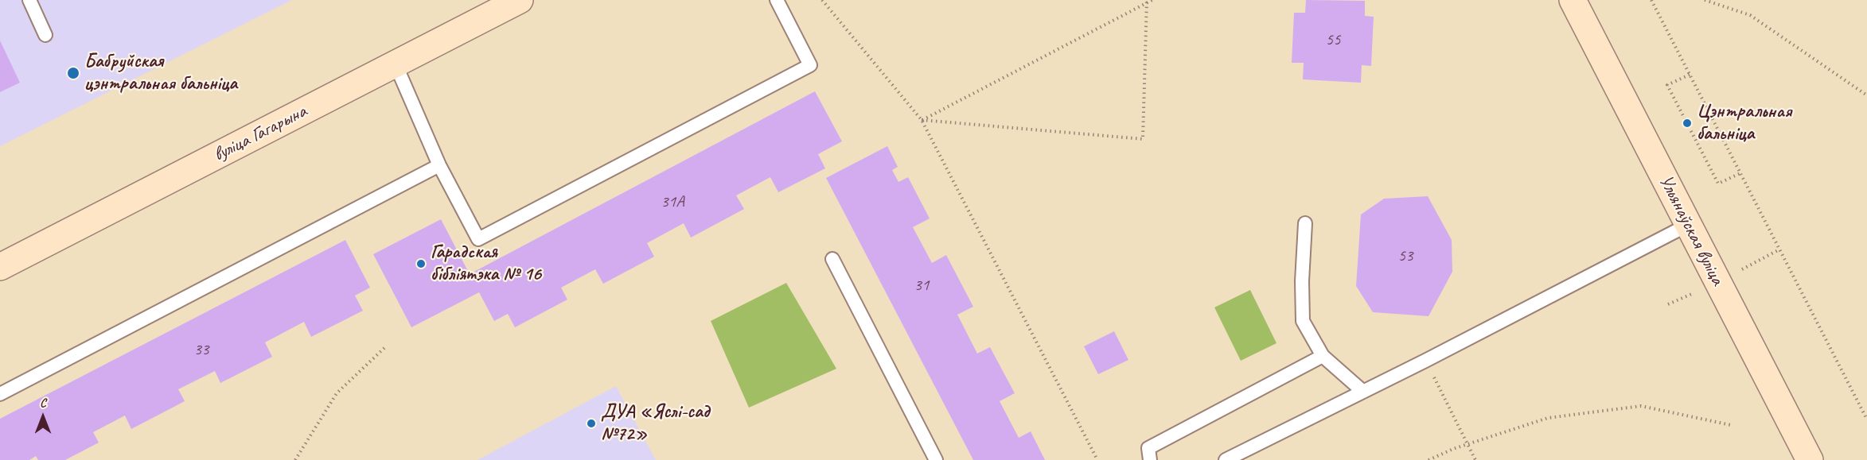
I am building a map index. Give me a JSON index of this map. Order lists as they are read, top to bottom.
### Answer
{
  "streets": {
    "main road": ["вуліца Гагарына", "Ульянаўская вуліца"]
  },
  "places": [
    "Бабруйская цэнтральная бальніца",
    "Цэнтральная бальніца",
    "Гарадская бібліятэка № 16",
    "ДУА «Яслі-сад №72»"
  ],
  "house_numbers": [
    "55",
    "31А",
    "53",
    "31",
    "33"
  ],
  "north": "top"
}
